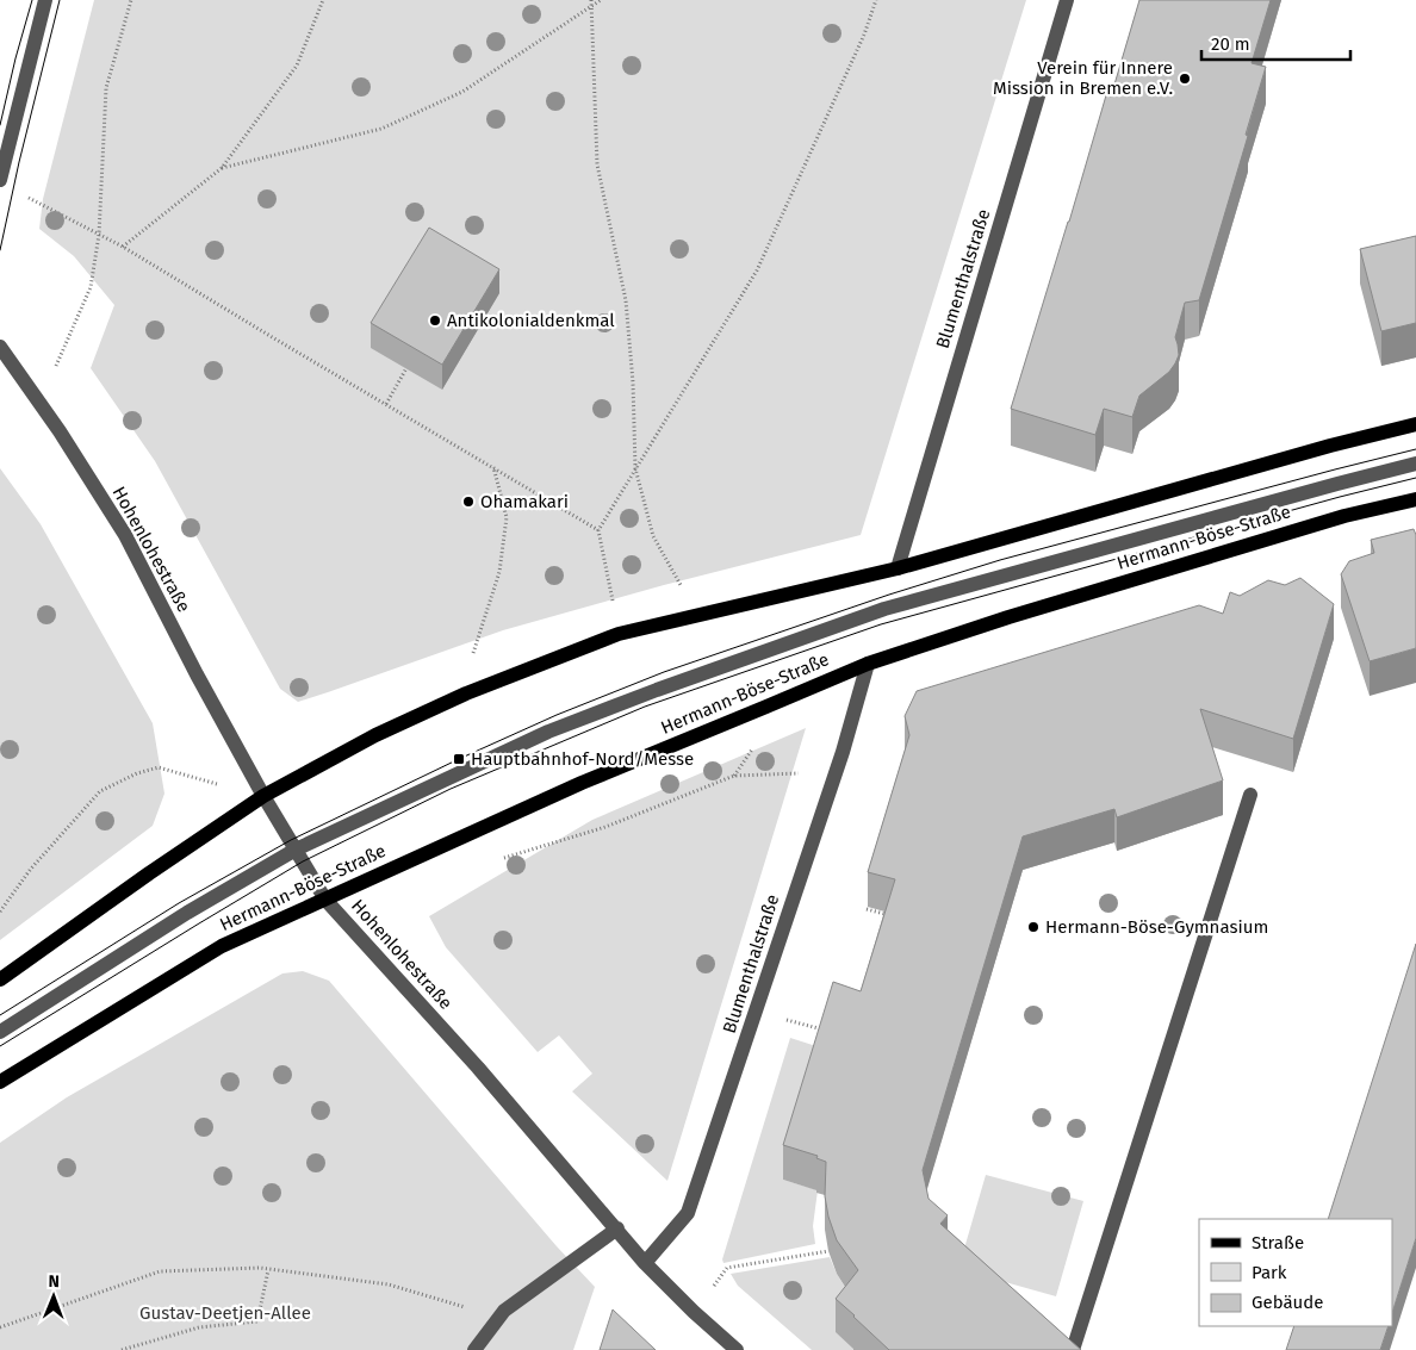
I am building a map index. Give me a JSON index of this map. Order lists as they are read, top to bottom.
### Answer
{
  "streets": {
    "main road": ["Hermann-Böse-Straße"],
    "street": ["Blumenthalstraße", "Hohenlohestraße"]
  },
  "crossings": [
    ["Blumenthalstraße", "Hermann-Böse-Straße"],
    ["Blumenthalstraße", "Hohenlohestraße"],
    ["Hermann-Böse-Straße", "Hohenlohestraße"]
  ],
  "parks": ["Gustav-Deetjen-Allee"],
  "places": {
    "other": [
      "Verein für Innere Mission in Bremen e.V.",
      "Antikolonialdenkmal",
      "Ohamakari",
      "Hermann-Böse-Gymnasium"
    ],
    "transit": ["Hauptbahnhof-Nord/Messe"]
  },
  "legend": ["Straße", "Park", "Gebäude"],
  "scale_bar": "20 m",
  "north": "top"
}
